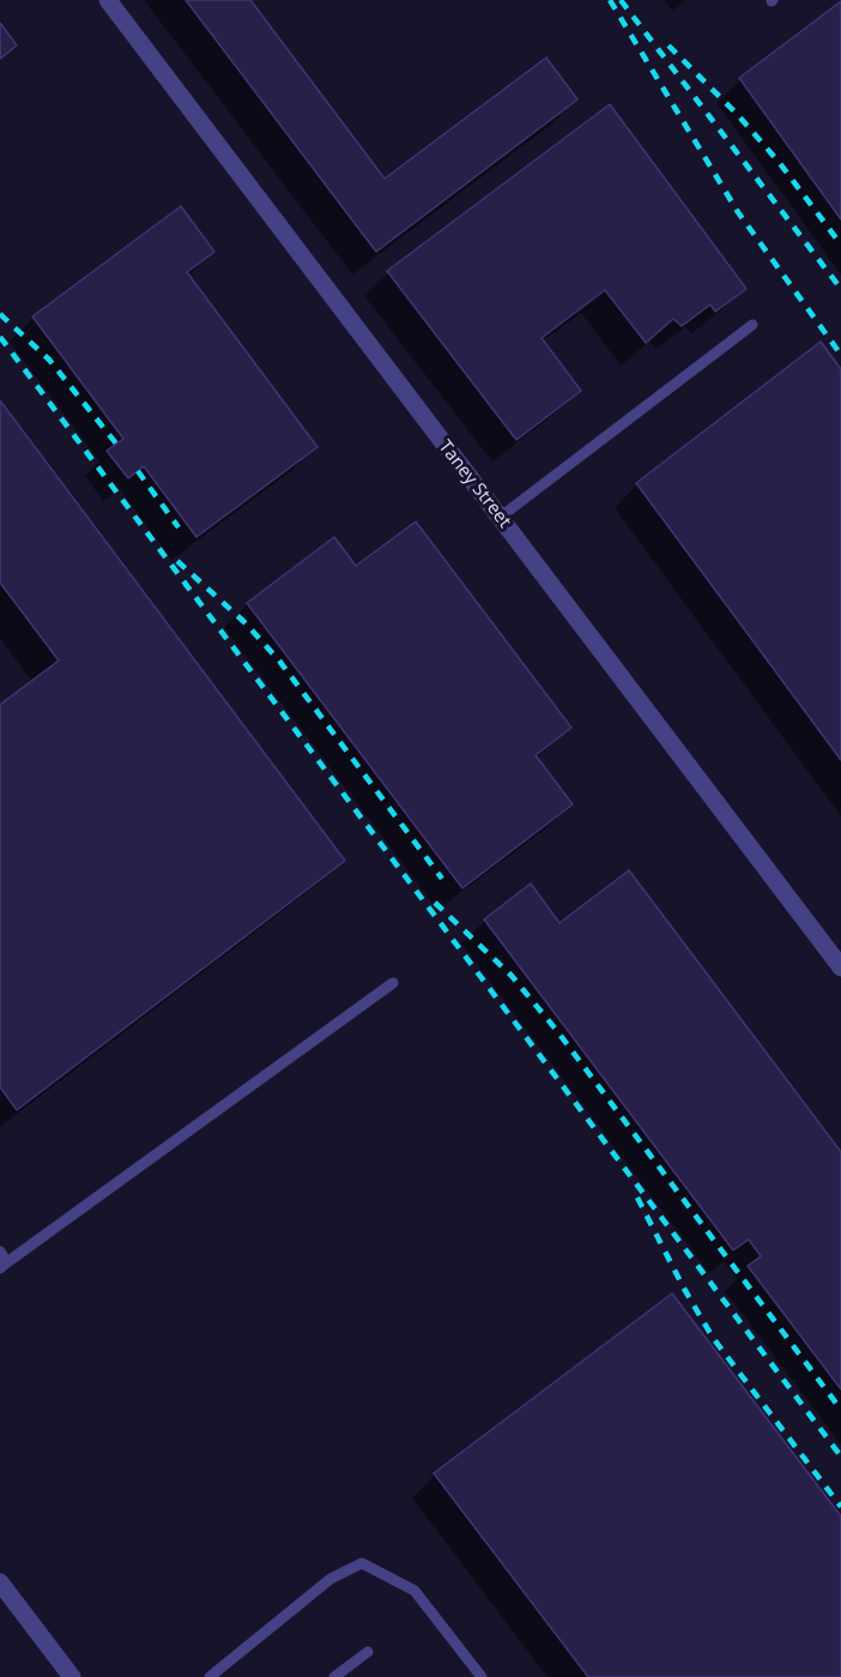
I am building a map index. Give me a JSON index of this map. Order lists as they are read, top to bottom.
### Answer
{
  "streets": {
    "street": ["Taney Street"]
  }
}
